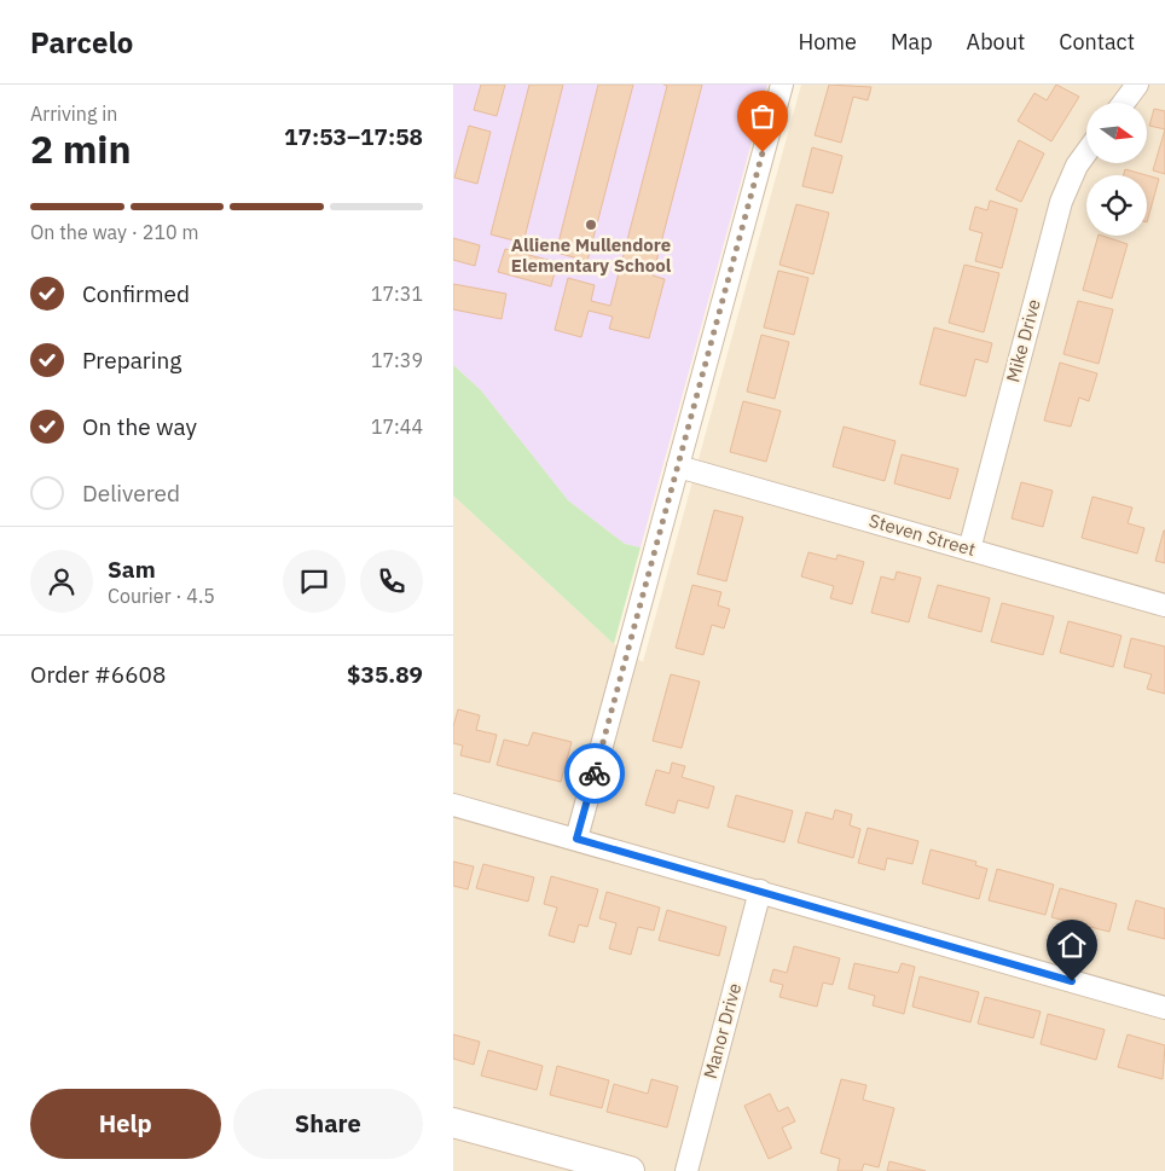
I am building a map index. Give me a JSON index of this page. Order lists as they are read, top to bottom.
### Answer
{
  "streets": {
    "street": ["Mike Drive", "Steven Street", "Manor Drive"]
  },
  "crossings": [
    ["Mike Drive", "Steven Street"]
  ],
  "places": ["Alliene Mullendore Elementary School"],
  "north": "right",
  "page": {
    "header": "Parcelo",
    "nav": [
      "Home",
      "Map",
      "About",
      "Contact"
    ],
    "heading": ["2 min", "Arriving in", "17:53–17:58"],
    "panel": [
      "Sam",
      "Courier · 4.5",
      "Order #6608",
      "$35.89"
    ],
    "bar": "On the way · 210 m",
    "list": [
      ["Confirmed", "17:31"],
      ["Preparing", "17:39"],
      ["On the way", "17:44"],
      "Delivered"
    ],
    "buttons": ["Help", "Share"]
  }
}
